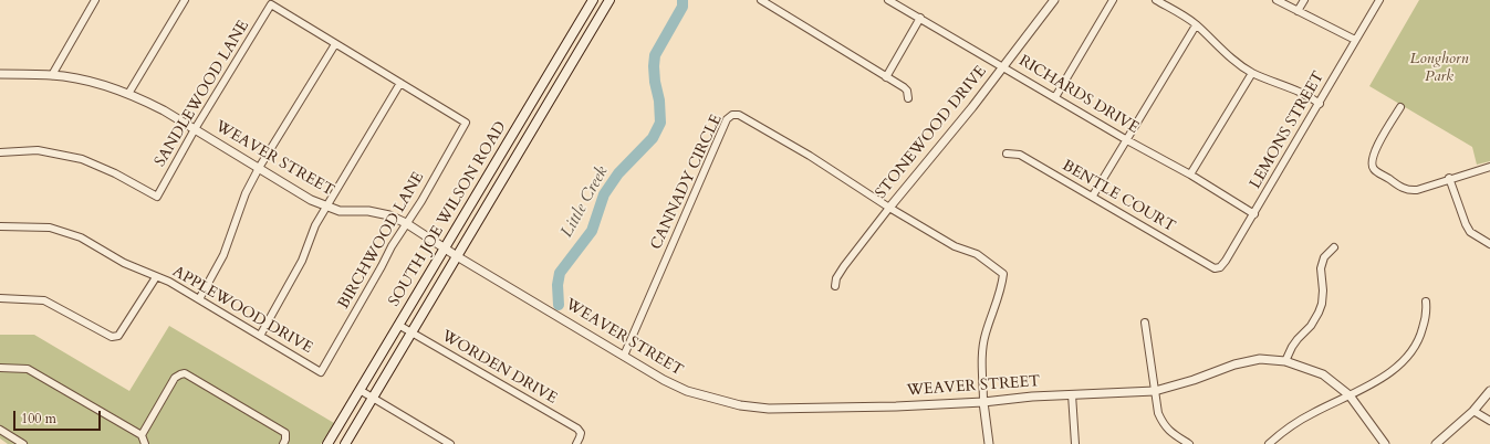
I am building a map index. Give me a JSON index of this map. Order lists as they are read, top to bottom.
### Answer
{
  "streets": {
    "main road": ["SOUTH JOE WILSON ROAD"],
    "street": [
      "SANDLEWOOD LANE",
      "RICHARDS DRIVE",
      "LEMONS STREET",
      "STONEWOOD DRIVE",
      "WEAVER STREET",
      "CANNADY CIRCLE",
      "BENTLE COURT",
      "BIRCHWOOD LANE",
      "APPLEWOOD DRIVE",
      "WORDEN DRIVE"
    ]
  },
  "crossings": [
    ["SANDLEWOOD LANE", "WEAVER STREET"],
    ["RICHARDS DRIVE", "LEMONS STREET"],
    ["RICHARDS DRIVE", "STONEWOOD DRIVE"],
    ["LEMONS STREET", "BENTLE COURT"],
    ["STONEWOOD DRIVE", "CANNADY CIRCLE"],
    ["WEAVER STREET", "CANNADY CIRCLE"],
    ["WEAVER STREET", "SOUTH JOE WILSON ROAD"],
    ["WEAVER STREET", "BIRCHWOOD LANE"],
    ["SOUTH JOE WILSON ROAD", "WORDEN DRIVE"],
    ["BIRCHWOOD LANE", "APPLEWOOD DRIVE"]
  ],
  "water": ["Little Creek"],
  "parks": ["Longhorn Park"],
  "scale_bar": "100 m"
}
